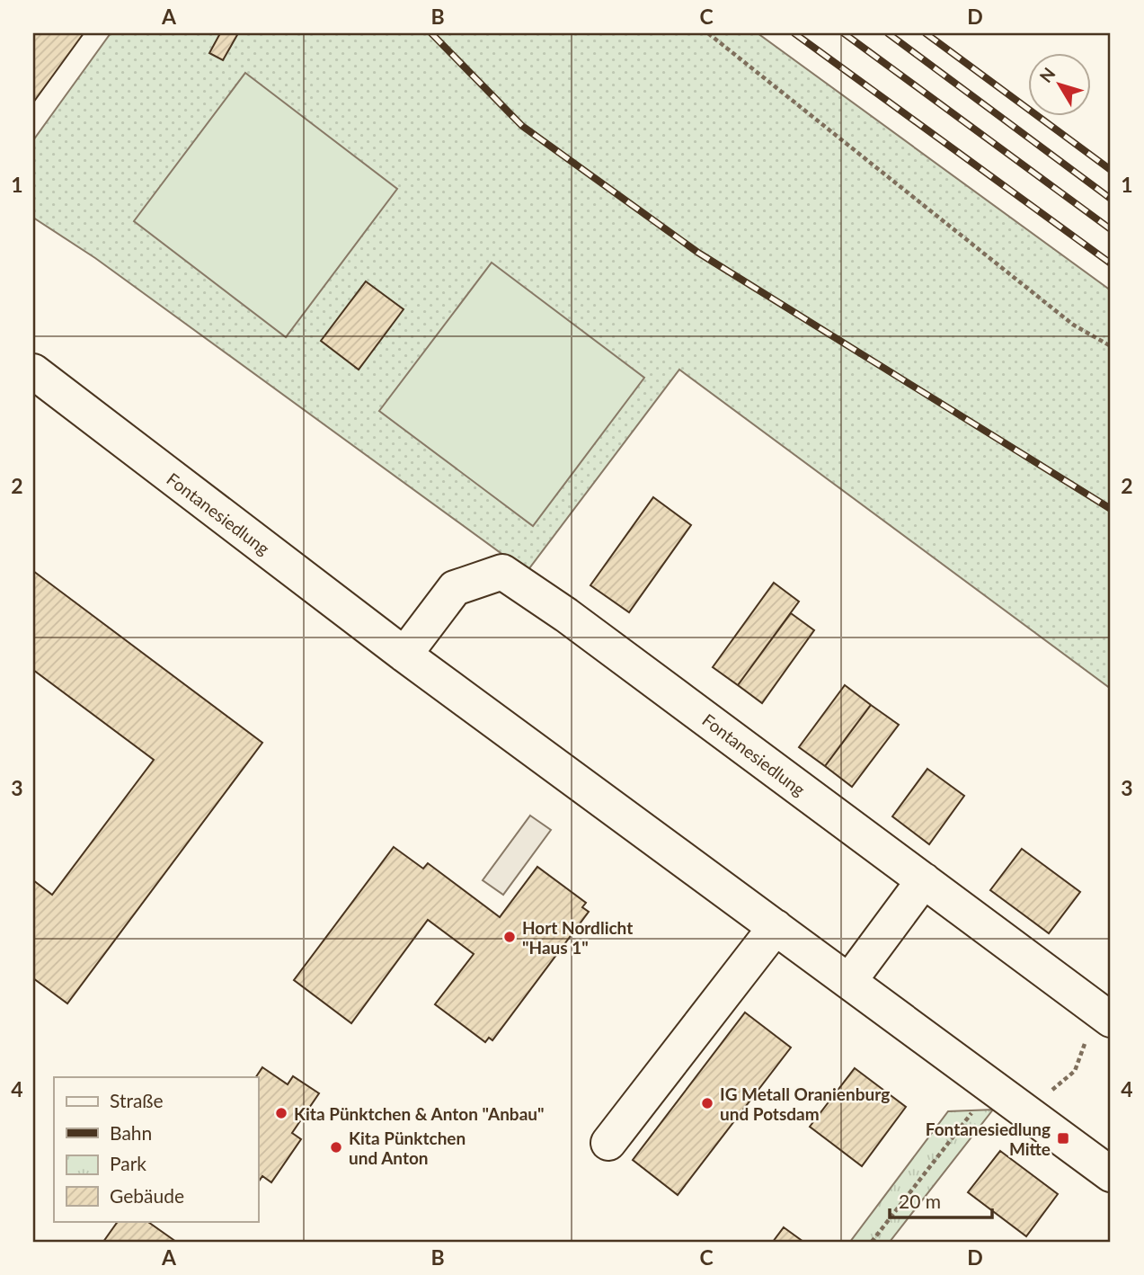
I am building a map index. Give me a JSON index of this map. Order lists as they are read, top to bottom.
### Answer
{
  "streets": {
    "street": ["Fontanesiedlung"]
  },
  "places": {
    "other": [
      "Hort Nordlicht \"Haus 1\"",
      "IG Metall Oranienburg und Potsdam",
      "Kita Pünktchen & Anton \"Anbau\"",
      "Kita Pünktchen und Anton"
    ],
    "transit": ["Fontanesiedlung Mitte"]
  },
  "legend": [
    "Straße",
    "Bahn",
    "Park",
    "Gebäude"
  ],
  "scale_bar": "20 m",
  "north": "top left",
  "grid": {
    "columns": [
      "A",
      "B",
      "C",
      "D"
    ],
    "rows": [
      "1",
      "2",
      "3",
      "4"
    ]
  }
}
